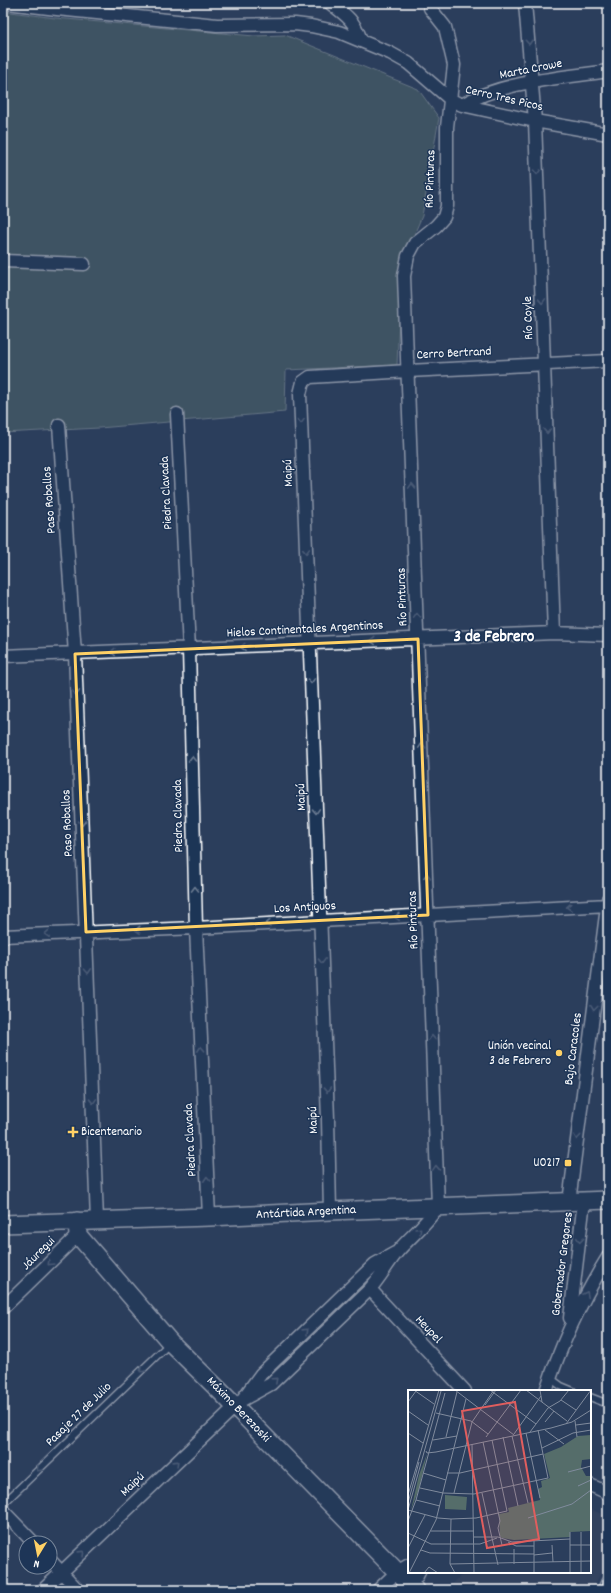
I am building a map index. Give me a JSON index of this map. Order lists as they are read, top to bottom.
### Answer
{
  "streets": {
    "street": [
      "Marta Crowe",
      "Cerro Tres Picos",
      "Río Pinturas",
      "Río Coyle",
      "Cerro Bertrand",
      "Maipú",
      "Piedra Clavada",
      "Paso Roballos",
      "Hielos Continentales Argentinos",
      "Los Antiguos",
      "Bajo Caracoles",
      "Antártida Argentina",
      "Jáuregui",
      "Gobernador Gregores",
      "Heupel",
      "Máximo Berezoski"
    ],
    "lane": ["Pasaje 27 de Julio"]
  },
  "crossings": [
    ["Marta Crowe", "Cerro Tres Picos"],
    ["Marta Crowe", "Río Coyle"],
    ["Cerro Tres Picos", "Río Pinturas"],
    ["Cerro Tres Picos", "Río Coyle"],
    ["Río Pinturas", "Cerro Bertrand"],
    ["Río Pinturas", "Maipú"],
    ["Río Pinturas", "Hielos Continentales Argentinos"],
    ["Río Pinturas", "Los Antiguos"],
    ["Río Pinturas", "Antártida Argentina"],
    ["Río Coyle", "Cerro Bertrand"],
    ["Río Coyle", "Hielos Continentales Argentinos"],
    ["Cerro Bertrand", "Maipú"],
    ["Maipú", "Hielos Continentales Argentinos"],
    ["Maipú", "Los Antiguos"],
    ["Maipú", "Antártida Argentina"],
    ["Maipú", "Heupel"],
    ["Maipú", "Máximo Berezoski"],
    ["Piedra Clavada", "Hielos Continentales Argentinos"],
    ["Piedra Clavada", "Los Antiguos"],
    ["Piedra Clavada", "Antártida Argentina"],
    ["Paso Roballos", "Hielos Continentales Argentinos"],
    ["Paso Roballos", "Los Antiguos"],
    ["Paso Roballos", "Antártida Argentina"],
    ["Los Antiguos", "Bajo Caracoles"],
    ["Bajo Caracoles", "Antártida Argentina"],
    ["Bajo Caracoles", "Gobernador Gregores"],
    ["Antártida Argentina", "Jáuregui"],
    ["Antártida Argentina", "Gobernador Gregores"],
    ["Antártida Argentina", "Máximo Berezoski"],
    ["Jáuregui", "Máximo Berezoski"],
    ["Máximo Berezoski", "Pasaje 27 de Julio"]
  ],
  "one_way": [
    "Río Pinturas",
    "Río Coyle",
    "Piedra Clavada",
    "Paso Roballos",
    "Hielos Continentales Argentinos",
    "Los Antiguos",
    "Bajo Caracoles",
    "Jáuregui",
    "Pasaje 27 de Julio"
  ],
  "districts": ["3 de Febrero"],
  "places": {
    "other": ["Unión vecinal 3 de Febrero"],
    "health": ["Bicentenario"],
    "transit": ["U0217"]
  },
  "north": "bottom"
}
